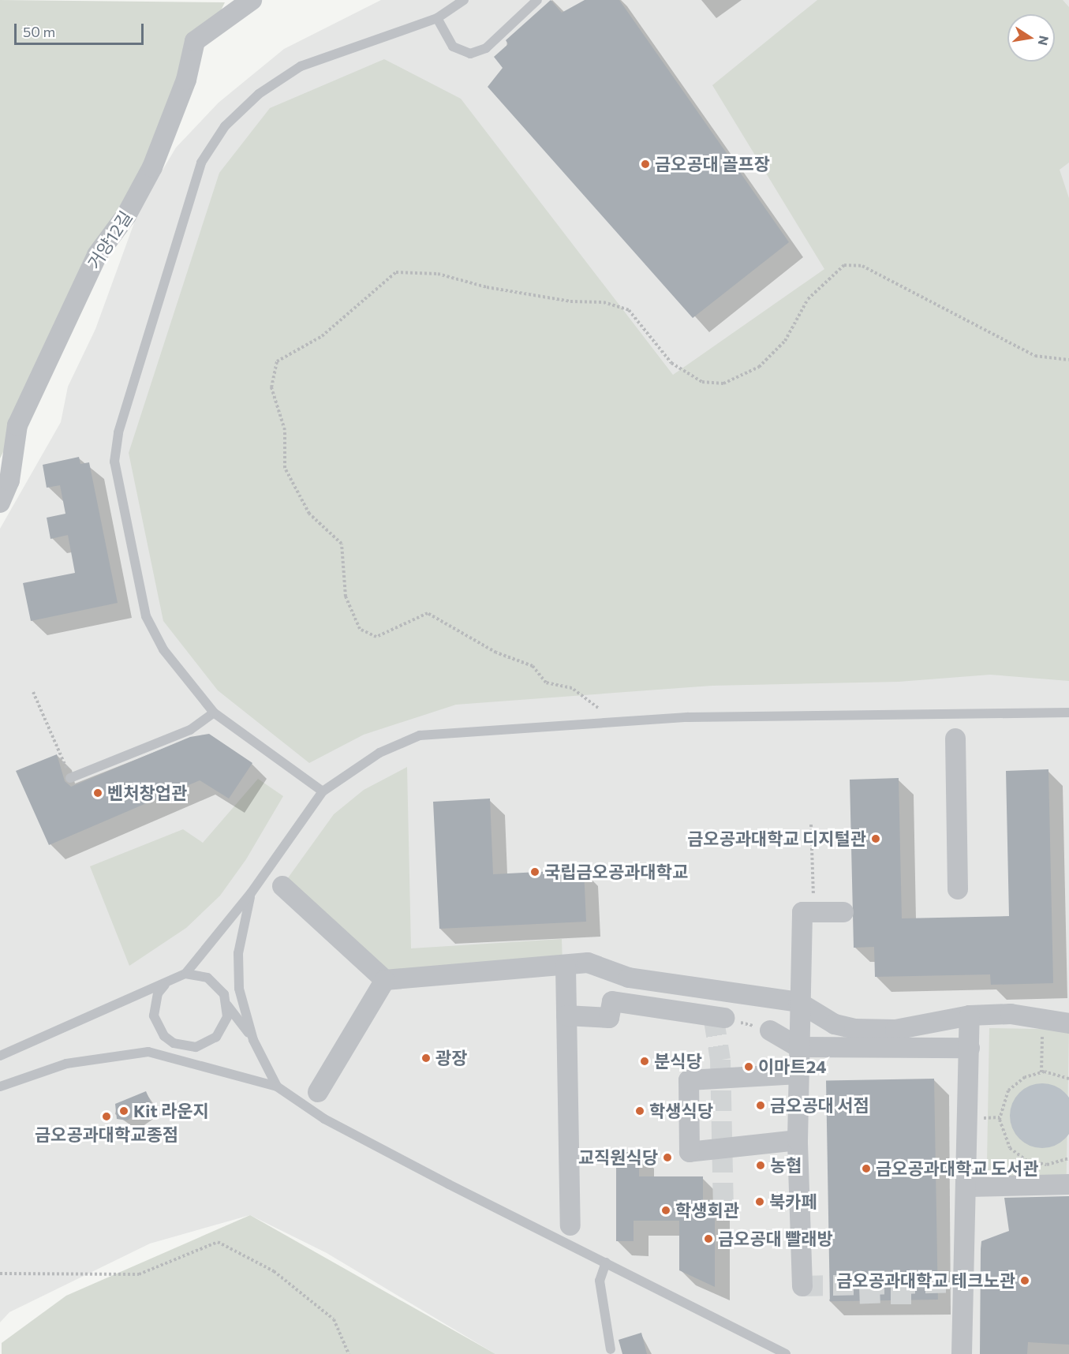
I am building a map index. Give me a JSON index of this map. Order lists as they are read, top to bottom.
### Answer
{
  "streets": {
    "street": ["거양12길"]
  },
  "places": [
    "금오공대 골프장",
    "벤처창업관",
    "금오공과대학교 디지털관",
    "국립금오공과대학교",
    "광장",
    "분식당",
    "이마트24",
    "금오공대 서점",
    "Kit 라운지",
    "학생식당",
    "금오공과대학교종점",
    "교직원식당",
    "농협",
    "금오공과대학교 도서관",
    "북카페",
    "학생회관",
    "금오공대 빨래방",
    "금오공과대학교 테크노관"
  ],
  "scale_bar": "50 m",
  "north": "right"
}
